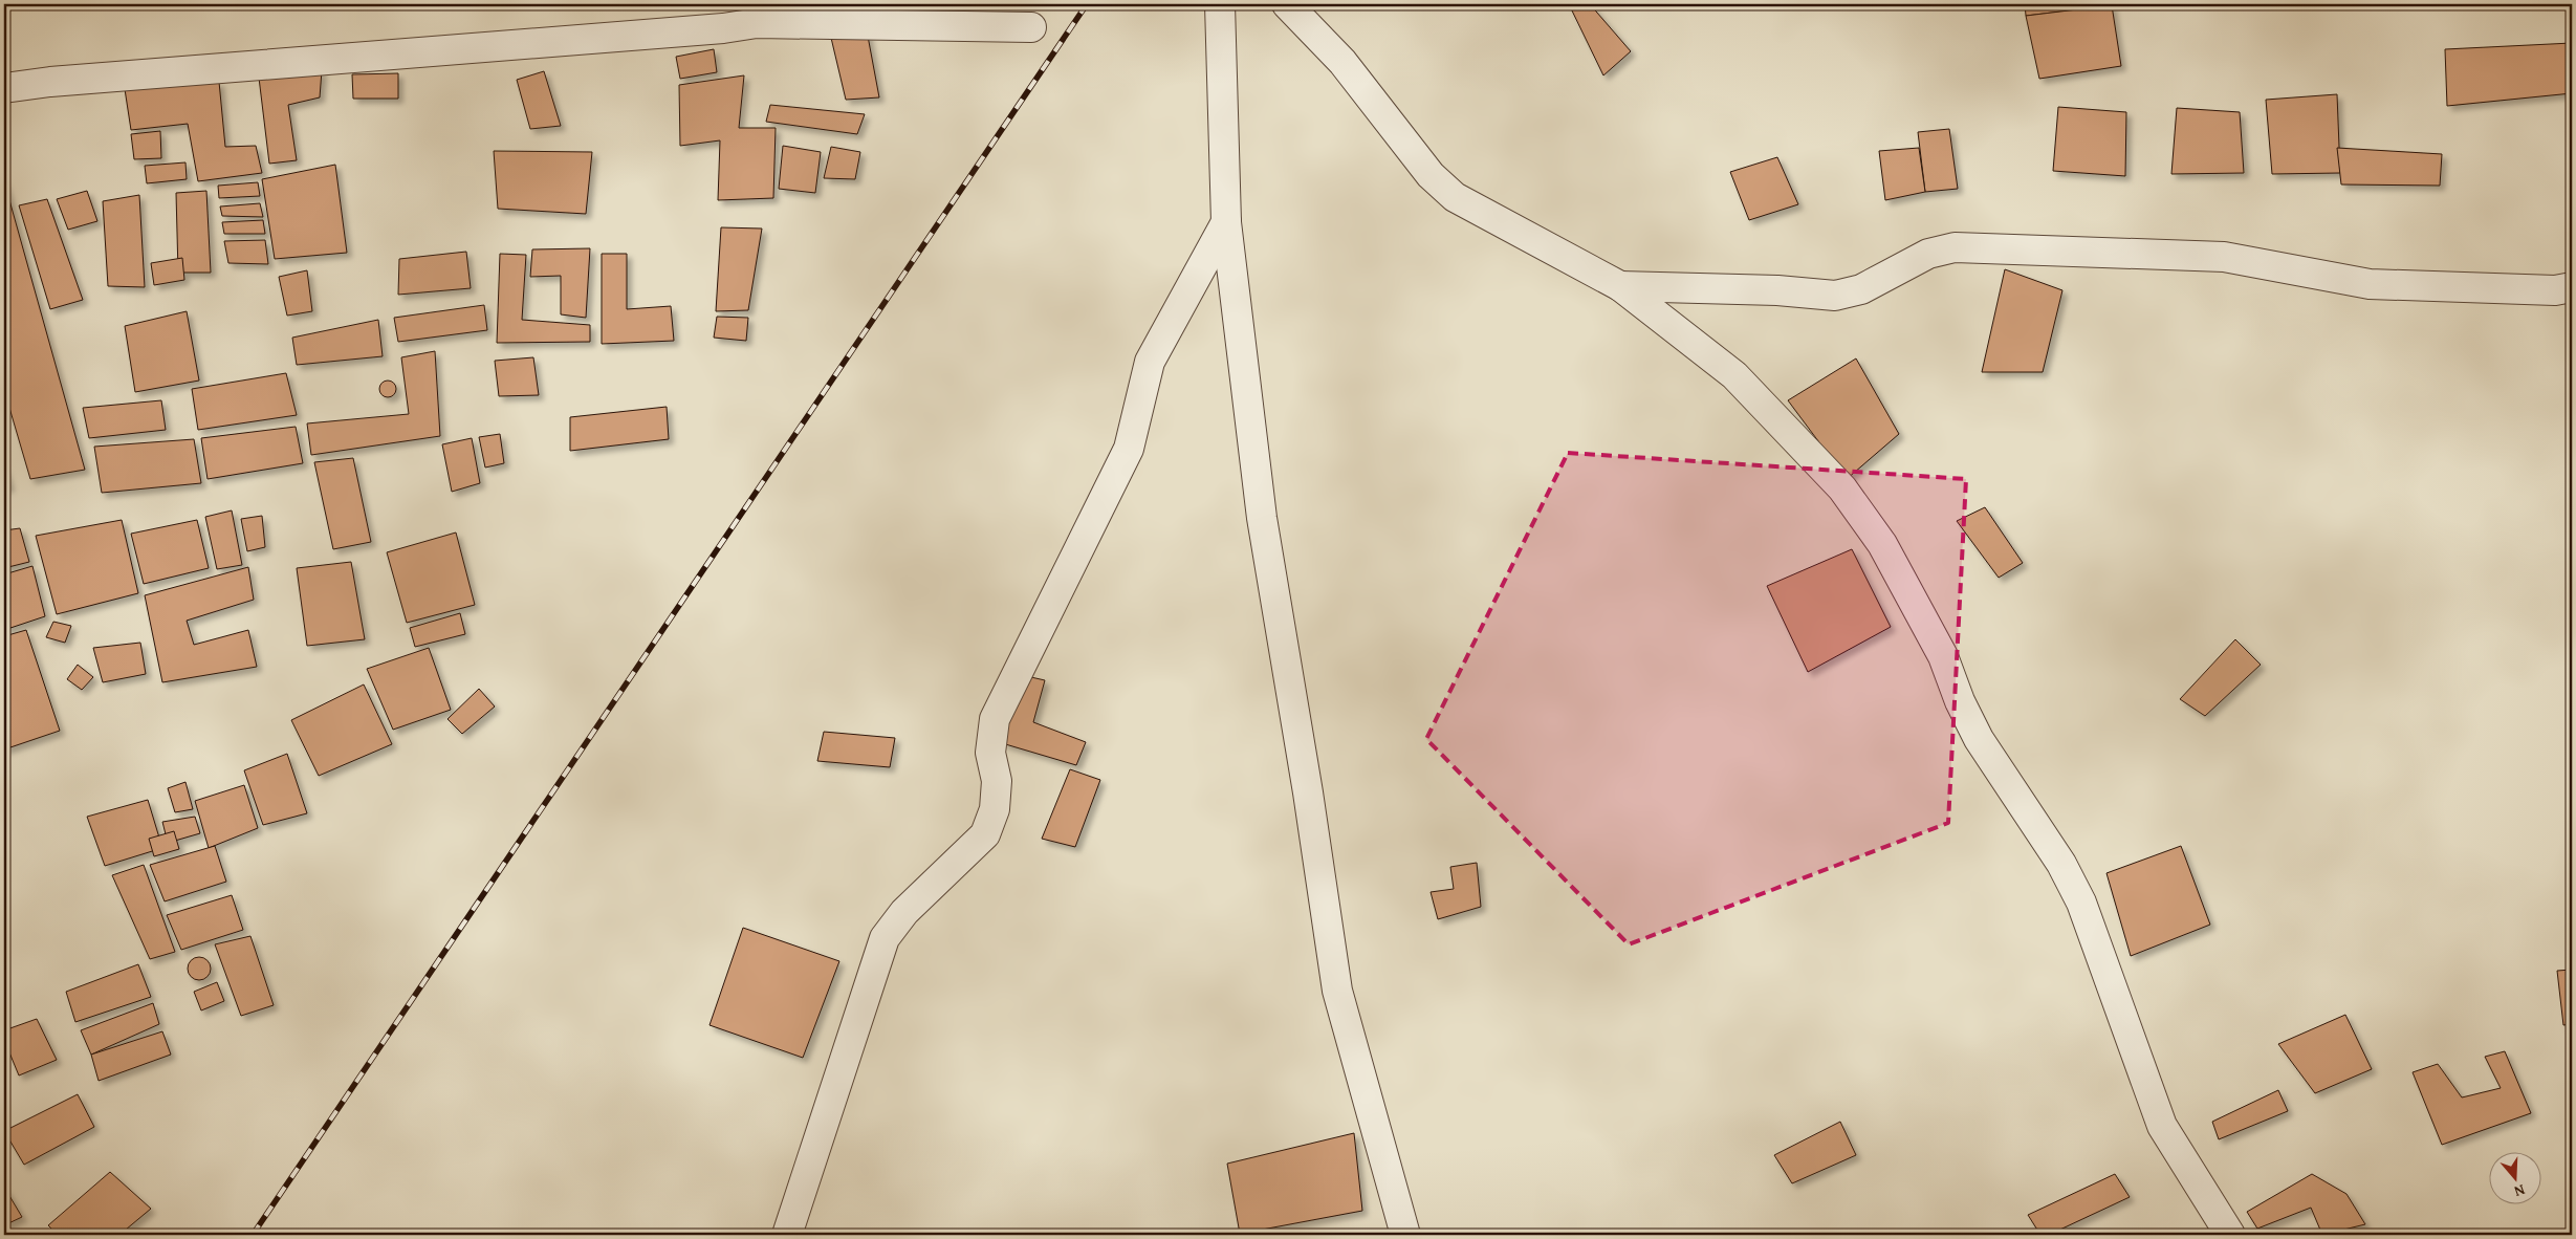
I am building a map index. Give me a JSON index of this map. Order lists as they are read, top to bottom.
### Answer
{
  "north": "bottom"
}
